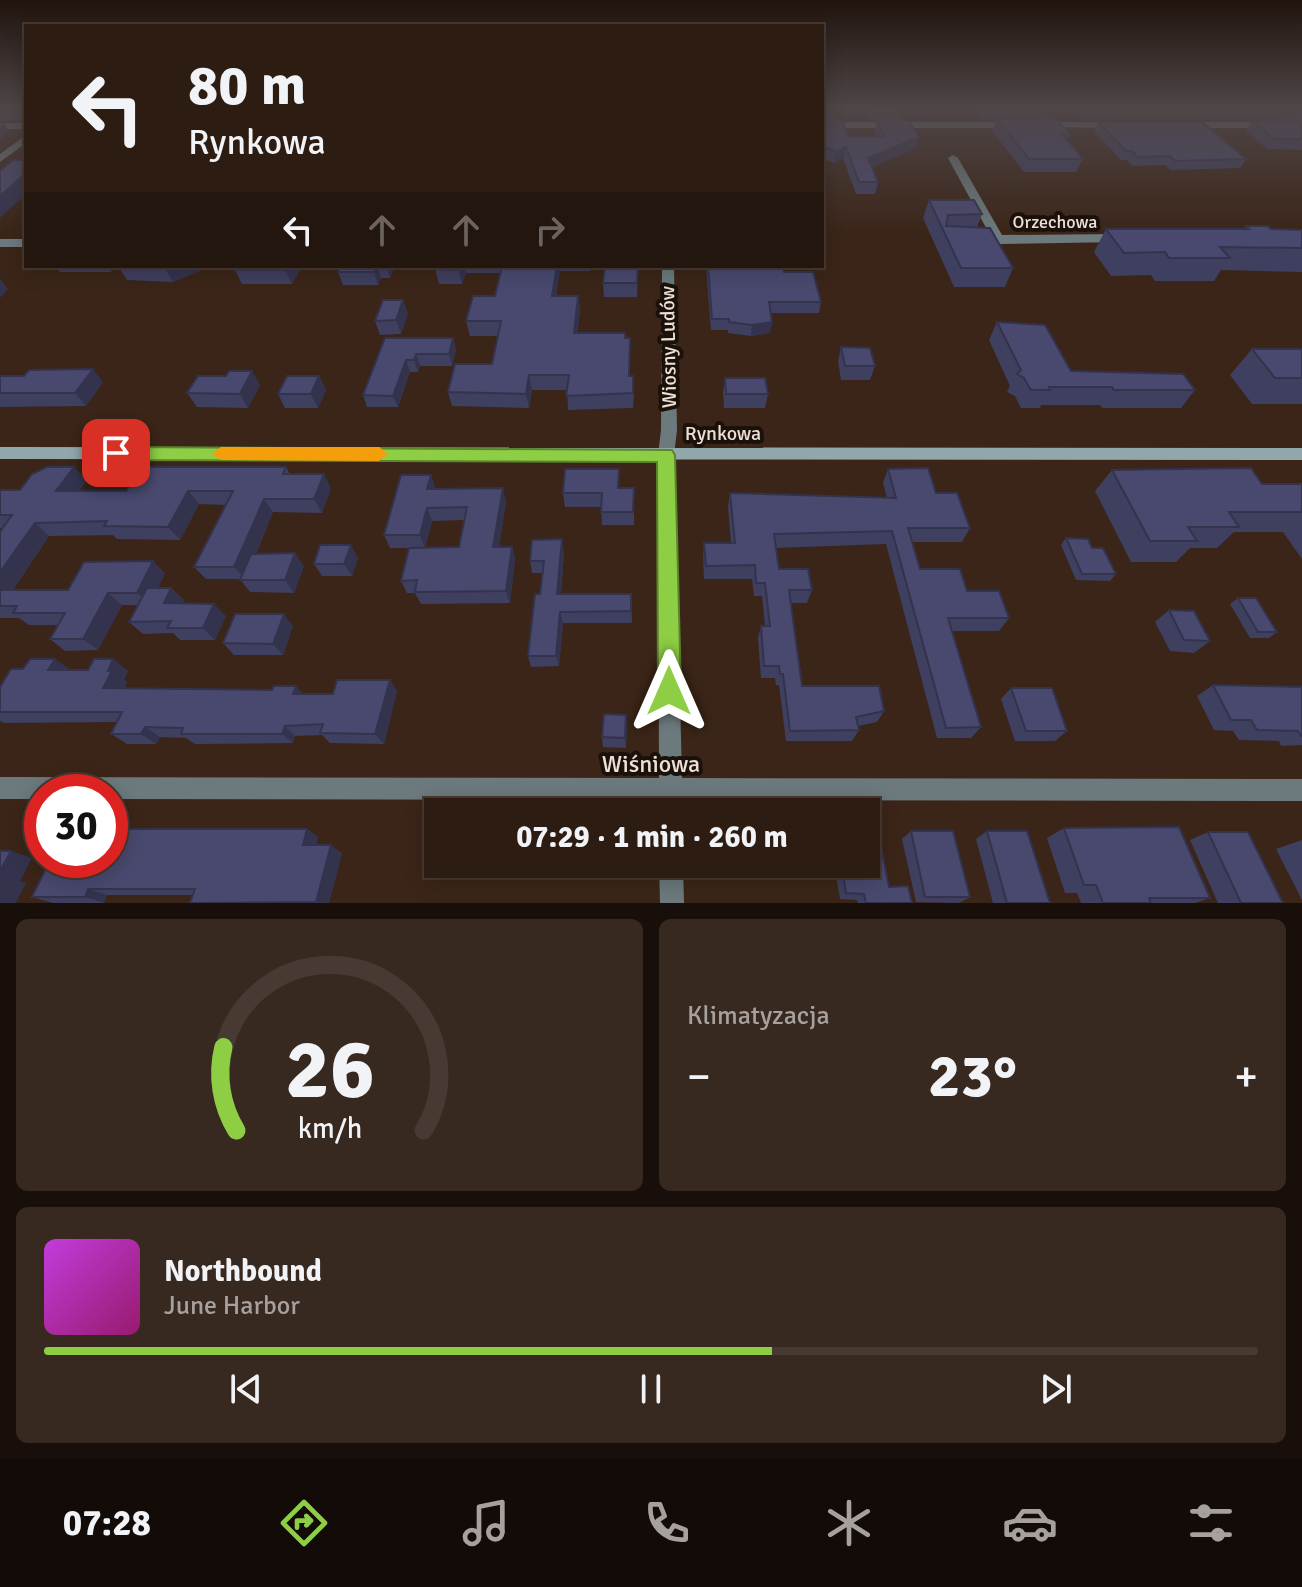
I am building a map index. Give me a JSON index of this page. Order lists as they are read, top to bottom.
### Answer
{
  "streets": {
    "street": [
      "Orzechowa",
      "Wiosny Ludów",
      "Rynkowa",
      "Wiśniowa"
    ]
  },
  "crossings": [
    ["Wiosny Ludów", "Rynkowa"]
  ],
  "page": {
    "turn": ["80 m", "Rynkowa"],
    "limit": "30",
    "trip": "07:29 · 1 min · 260 m",
    "tile": "Klimatyzacja",
    "heat": ["−", "23°", "+"],
    "song": ["Northbound", "June Harbor"],
    "tabs": "07:28",
    "gauge": ["26", "km/h"]
  }
}
